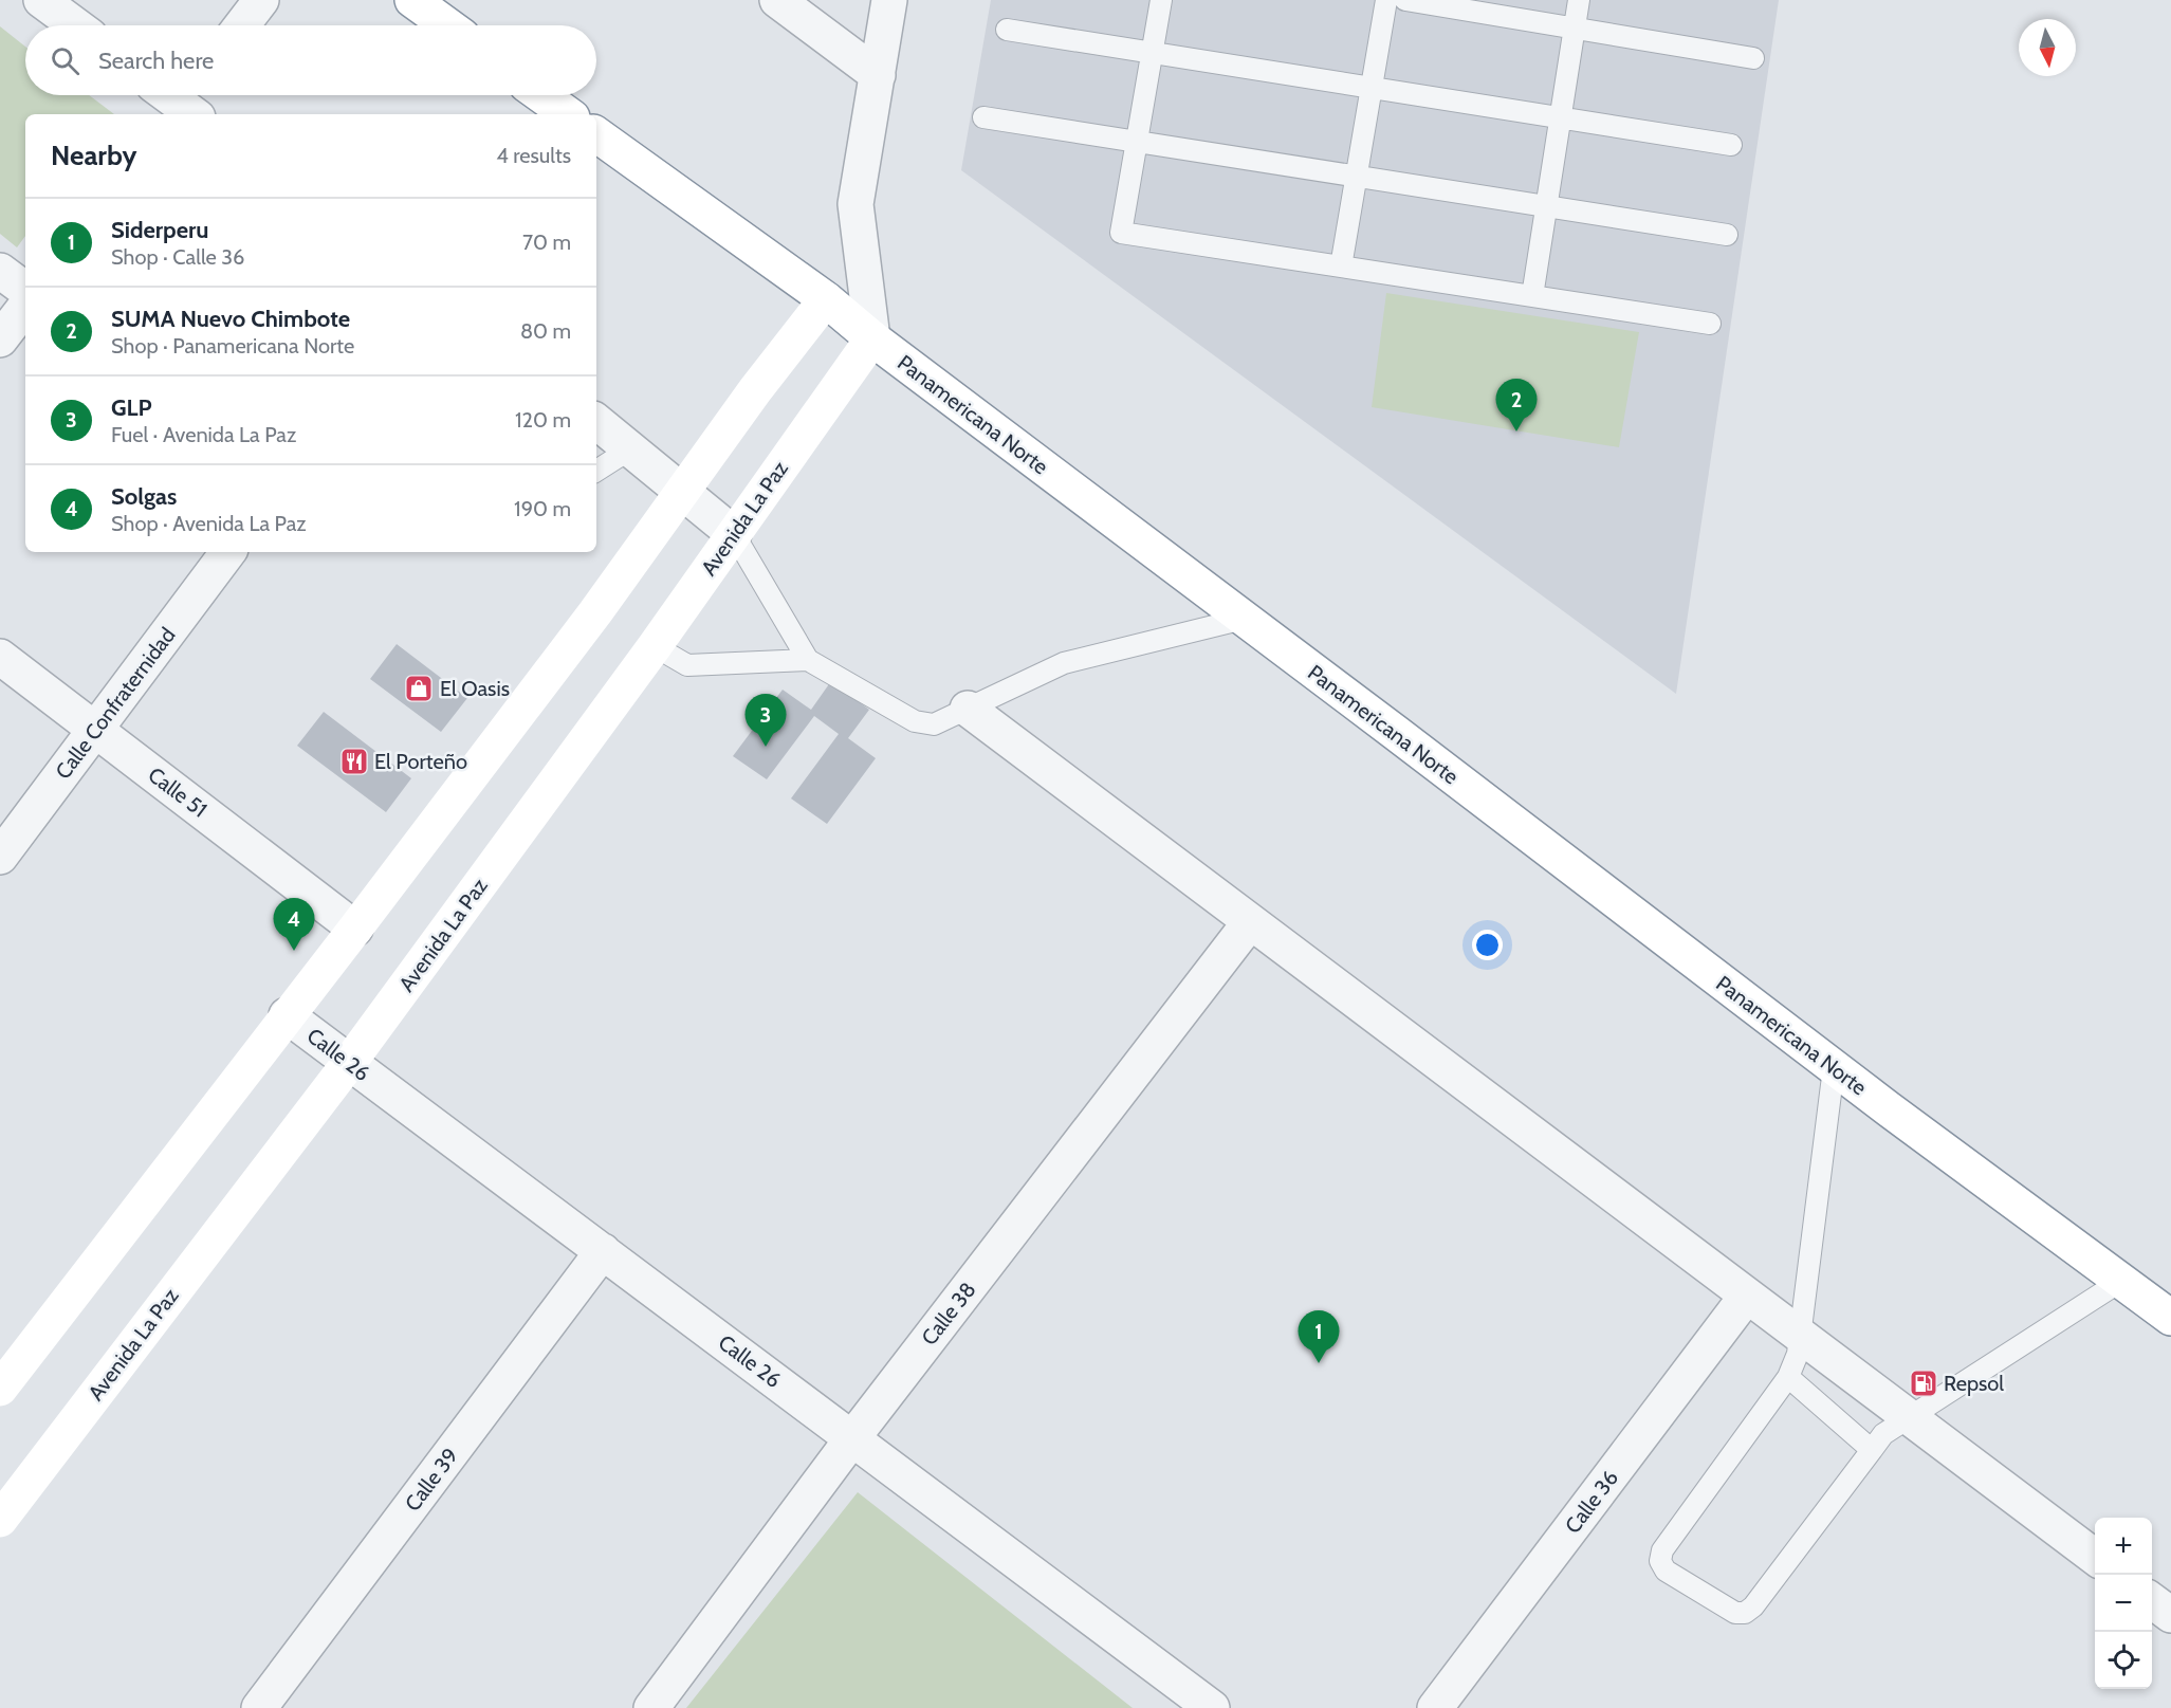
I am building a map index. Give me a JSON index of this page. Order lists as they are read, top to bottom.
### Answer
{
  "streets": {
    "main road": ["Panamericana Norte", "Avenida La Paz"],
    "street": [
      "Calle Confraternidad",
      "Calle 51",
      "Calle 26",
      "Calle 38",
      "Calle 39",
      "Calle 36"
    ]
  },
  "crossings": [
    ["Panamericana Norte", "Avenida La Paz"],
    ["Avenida La Paz", "Calle 26"],
    ["Calle Confraternidad", "Calle 51"],
    ["Calle 26", "Calle 38"],
    ["Calle 26", "Calle 39"]
  ],
  "places": {
    "shop": ["El Oasis"],
    "restaurant": ["El Porteño"],
    "fuel station": ["Repsol"]
  },
  "north": "bottom",
  "page": {
    "search": "Search here",
    "heading": ["Nearby", "4 results"],
    "list": [
      {
        "mark": "1",
        "name": "Siderperu",
        "note": "Shop · Calle 36",
        "value": "70 m"
      },
      {
        "mark": "2",
        "name": "SUMA Nuevo Chimbote",
        "note": "Shop · Panamericana Norte",
        "value": "80 m"
      },
      {
        "mark": "3",
        "name": "GLP",
        "note": "Fuel · Avenida La Paz",
        "value": "120 m"
      },
      {
        "mark": "4",
        "name": "Solgas",
        "note": "Shop · Avenida La Paz",
        "value": "190 m"
      }
    ],
    "pins": [
      "2",
      "3",
      "4",
      "1"
    ],
    "map_buttons": ["+", "−"]
  }
}
